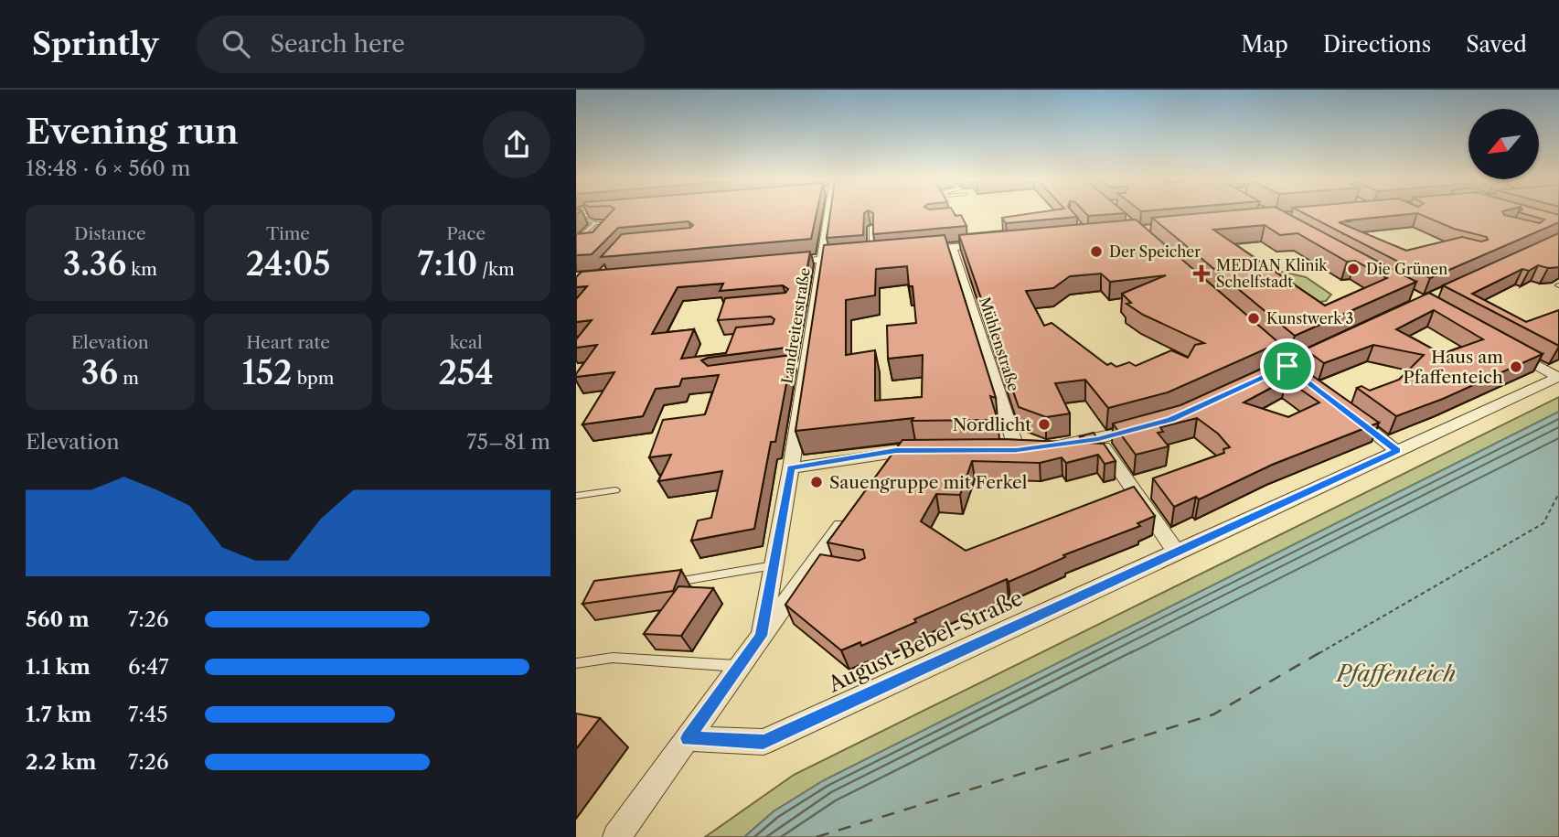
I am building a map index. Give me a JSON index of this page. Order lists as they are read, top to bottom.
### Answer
{
  "streets": {
    "street": ["Landreiterstraße", "Mühlenstraße", "August-Bebel-Straße"]
  },
  "water": ["Pfaffenteich"],
  "places": {
    "other": [
      "Der Speicher",
      "Die Grünen",
      "Kunstwerk 3",
      "Haus am Pfaffenteich",
      "Nordlicht",
      "Sauengruppe mit Ferkel"
    ],
    "health": ["MEDIAN Klinik Schelfstadt"]
  },
  "north": "bottom left",
  "page": {
    "header": "Sprintly",
    "search": "Search here",
    "nav": ["Map", "Directions", "Saved"],
    "heading": ["Evening run", "18:48 · 6 × 560 m"],
    "stats": [
      ["Distance", "3.36 km"],
      ["Time", "24:05"],
      ["Pace", "7:10 /km"],
      ["Elevation", "36 m"],
      ["Heart rate", "152 bpm"],
      ["kcal", "254"]
    ],
    "chart": ["Elevation", "75–81 m"],
    "list": [
      {
        "name": "560 m",
        "note": "7:26"
      },
      {
        "name": "1.1 km",
        "note": "6:47"
      },
      {
        "name": "1.7 km",
        "note": "7:45"
      },
      {
        "name": "2.2 km",
        "note": "7:26"
      }
    ]
  }
}
